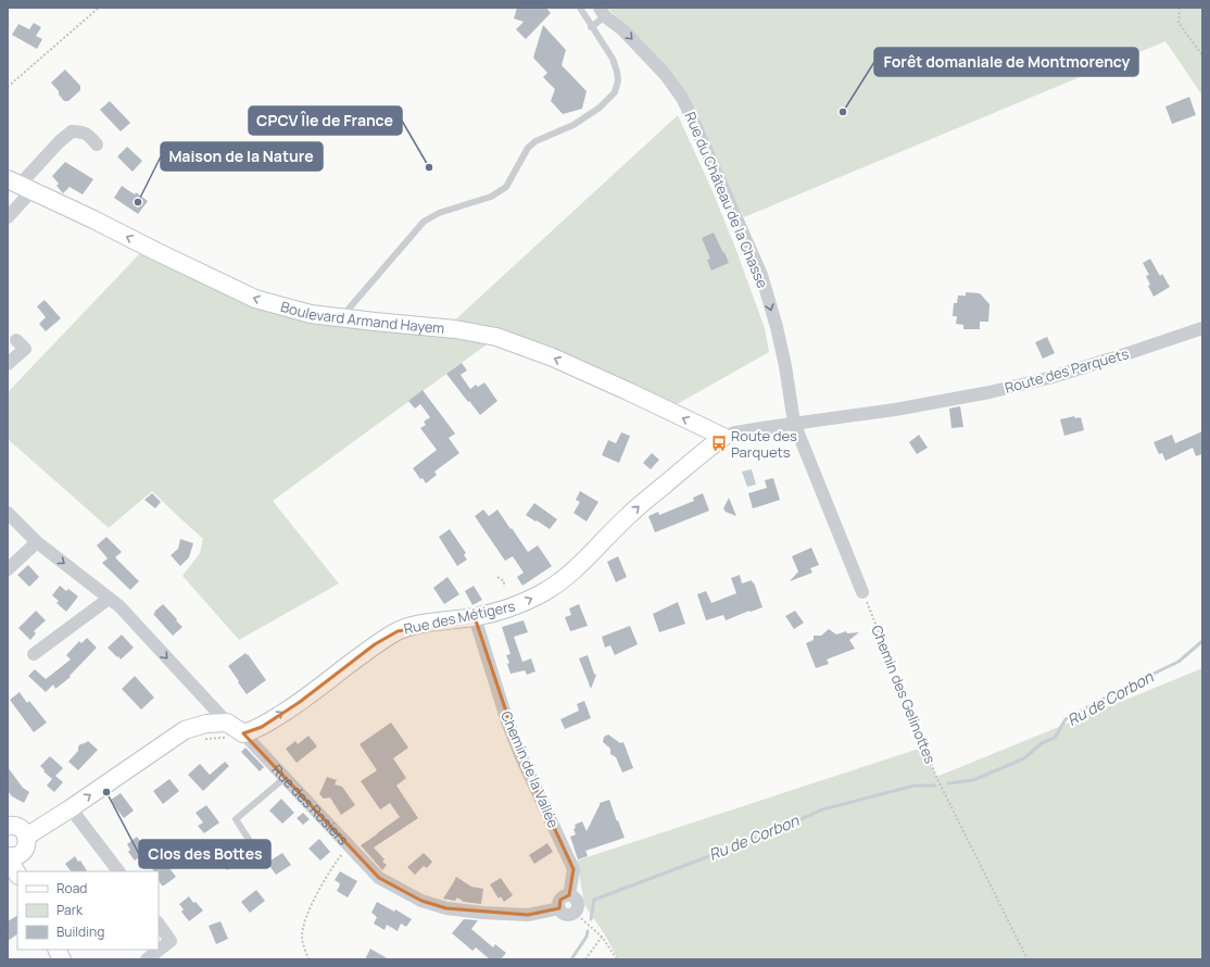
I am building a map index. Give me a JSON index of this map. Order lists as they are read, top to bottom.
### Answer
{
  "streets": {
    "main road": ["Boulevard Armand Hayem", "Rue des Métigers", "Rue des Rosiers"],
    "street": ["Rue du Château de la Chasse", "Route des Parquets", "Chemin de la Vallée"],
    "path": ["Chemin des Gelinottes"]
  },
  "crossings": [
    ["Rue du Château de la Chasse", "Route des Parquets"],
    ["Boulevard Armand Hayem", "Route des Parquets"],
    ["Boulevard Armand Hayem", "Rue des Métigers"],
    ["Route des Parquets", "Rue des Métigers"],
    ["Rue des Métigers", "Chemin de la Vallée"],
    ["Rue des Métigers", "Rue des Rosiers"],
    ["Chemin de la Vallée", "Rue des Rosiers"]
  ],
  "one_way": [
    "Rue du Château de la Chasse",
    "Boulevard Armand Hayem",
    "Rue des Métigers",
    "Rue des Rosiers"
  ],
  "water": ["Ru de Corbon"],
  "places": {
    "other": [
      "Forêt domaniale de Montmorency",
      "CPCV Île de France",
      "Maison de la Nature",
      "Clos des Bottes"
    ],
    "bus stop": ["Route des Parquets"]
  },
  "legend": ["Road", "Park", "Building"]
}
